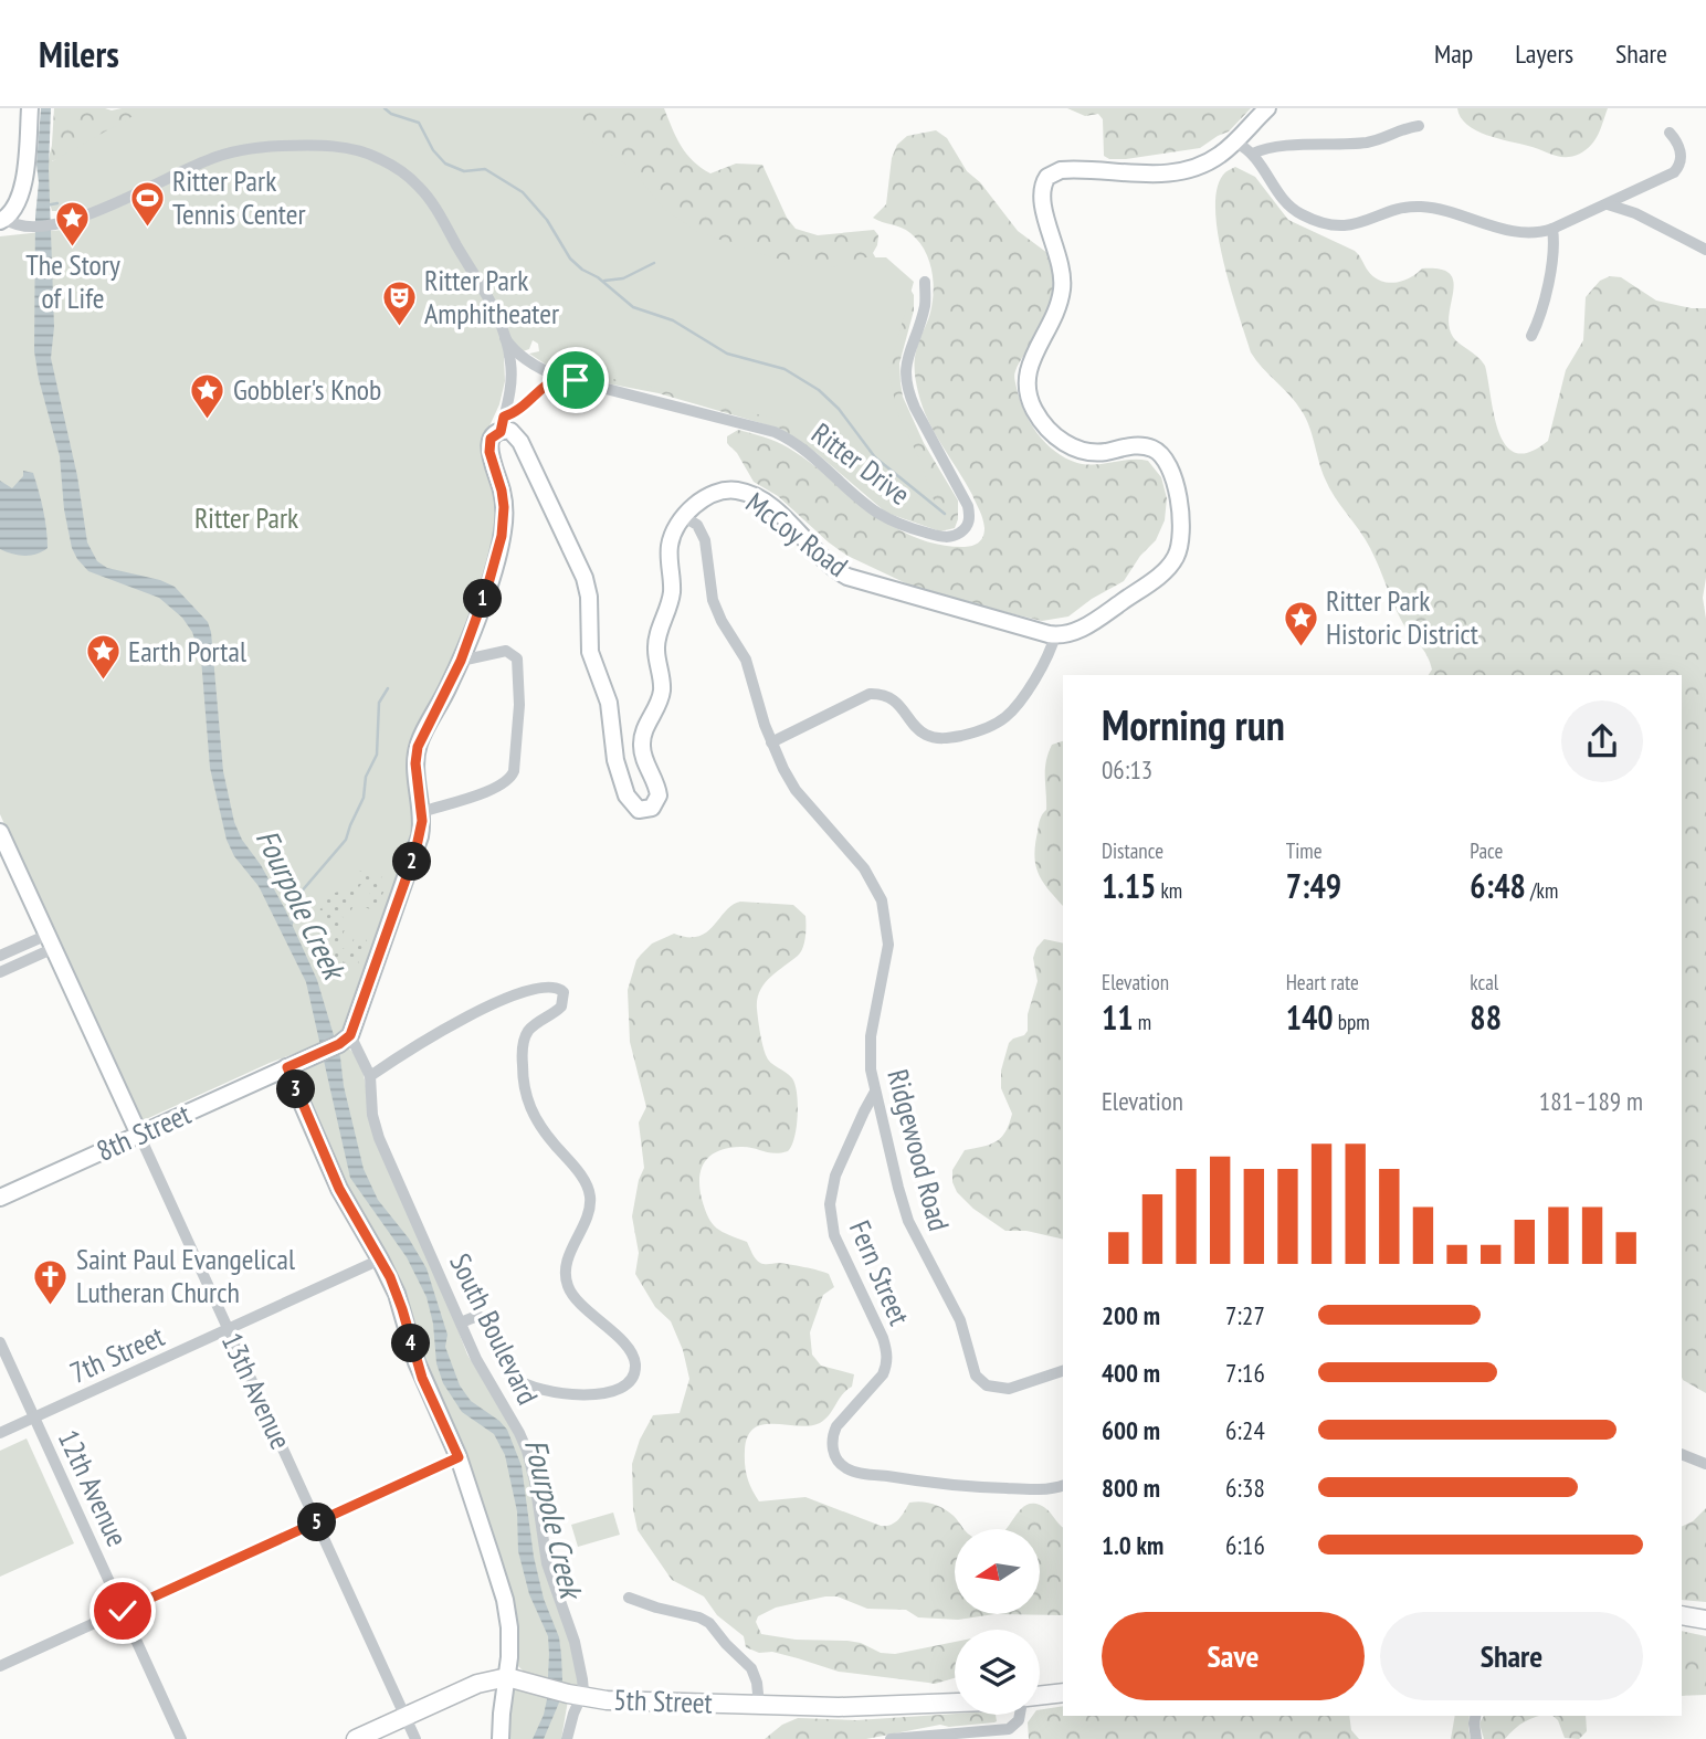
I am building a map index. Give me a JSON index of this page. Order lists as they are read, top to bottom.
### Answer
{
  "streets": {
    "main road": ["5th Street"],
    "street": [
      "Ritter Drive",
      "McCoy Road",
      "8th Street",
      "Ridgewood Road",
      "Fern Street",
      "South Boulevard",
      "7th Street",
      "13th Avenue",
      "12th Avenue"
    ]
  },
  "crossings": [
    ["McCoy Road", "Ridgewood Road"],
    ["8th Street", "13th Avenue"],
    ["Ridgewood Road", "Fern Street"],
    ["South Boulevard", "5th Street"],
    ["7th Street", "13th Avenue"],
    ["7th Street", "12th Avenue"],
    ["13th Avenue", "5th Street"]
  ],
  "water": ["Fourpole Creek"],
  "parks": ["Ritter Park"],
  "places": {
    "sports": ["Ritter Park Tennis Center"],
    "place": [
      "The Story of Life",
      "Gobbler's Knob",
      "Ritter Park Historic District",
      "Earth Portal"
    ],
    "theatre": ["Ritter Park Amphitheater"],
    "church": ["Saint Paul Evangelical Lutheran Church"]
  },
  "north": "left",
  "page": {
    "header": "Milers",
    "nav": ["Map", "Layers", "Share"],
    "pins": [
      "1",
      "2",
      "3",
      "4",
      "5"
    ],
    "heading": ["Morning run", "06:13"],
    "stats": [
      ["Distance", "1.15 km"],
      ["Time", "7:49"],
      ["Pace", "6:48 /km"],
      ["Elevation", "11 m"],
      ["Heart rate", "140 bpm"],
      ["kcal", "88"]
    ],
    "chart": ["Elevation", "181–189 m"],
    "list": [
      {
        "name": "200 m",
        "note": "7:27"
      },
      {
        "name": "400 m",
        "note": "7:16"
      },
      {
        "name": "600 m",
        "note": "6:24"
      },
      {
        "name": "800 m",
        "note": "6:38"
      },
      {
        "name": "1.0 km",
        "note": "6:16"
      }
    ],
    "buttons": ["Save", "Share"]
  }
}
